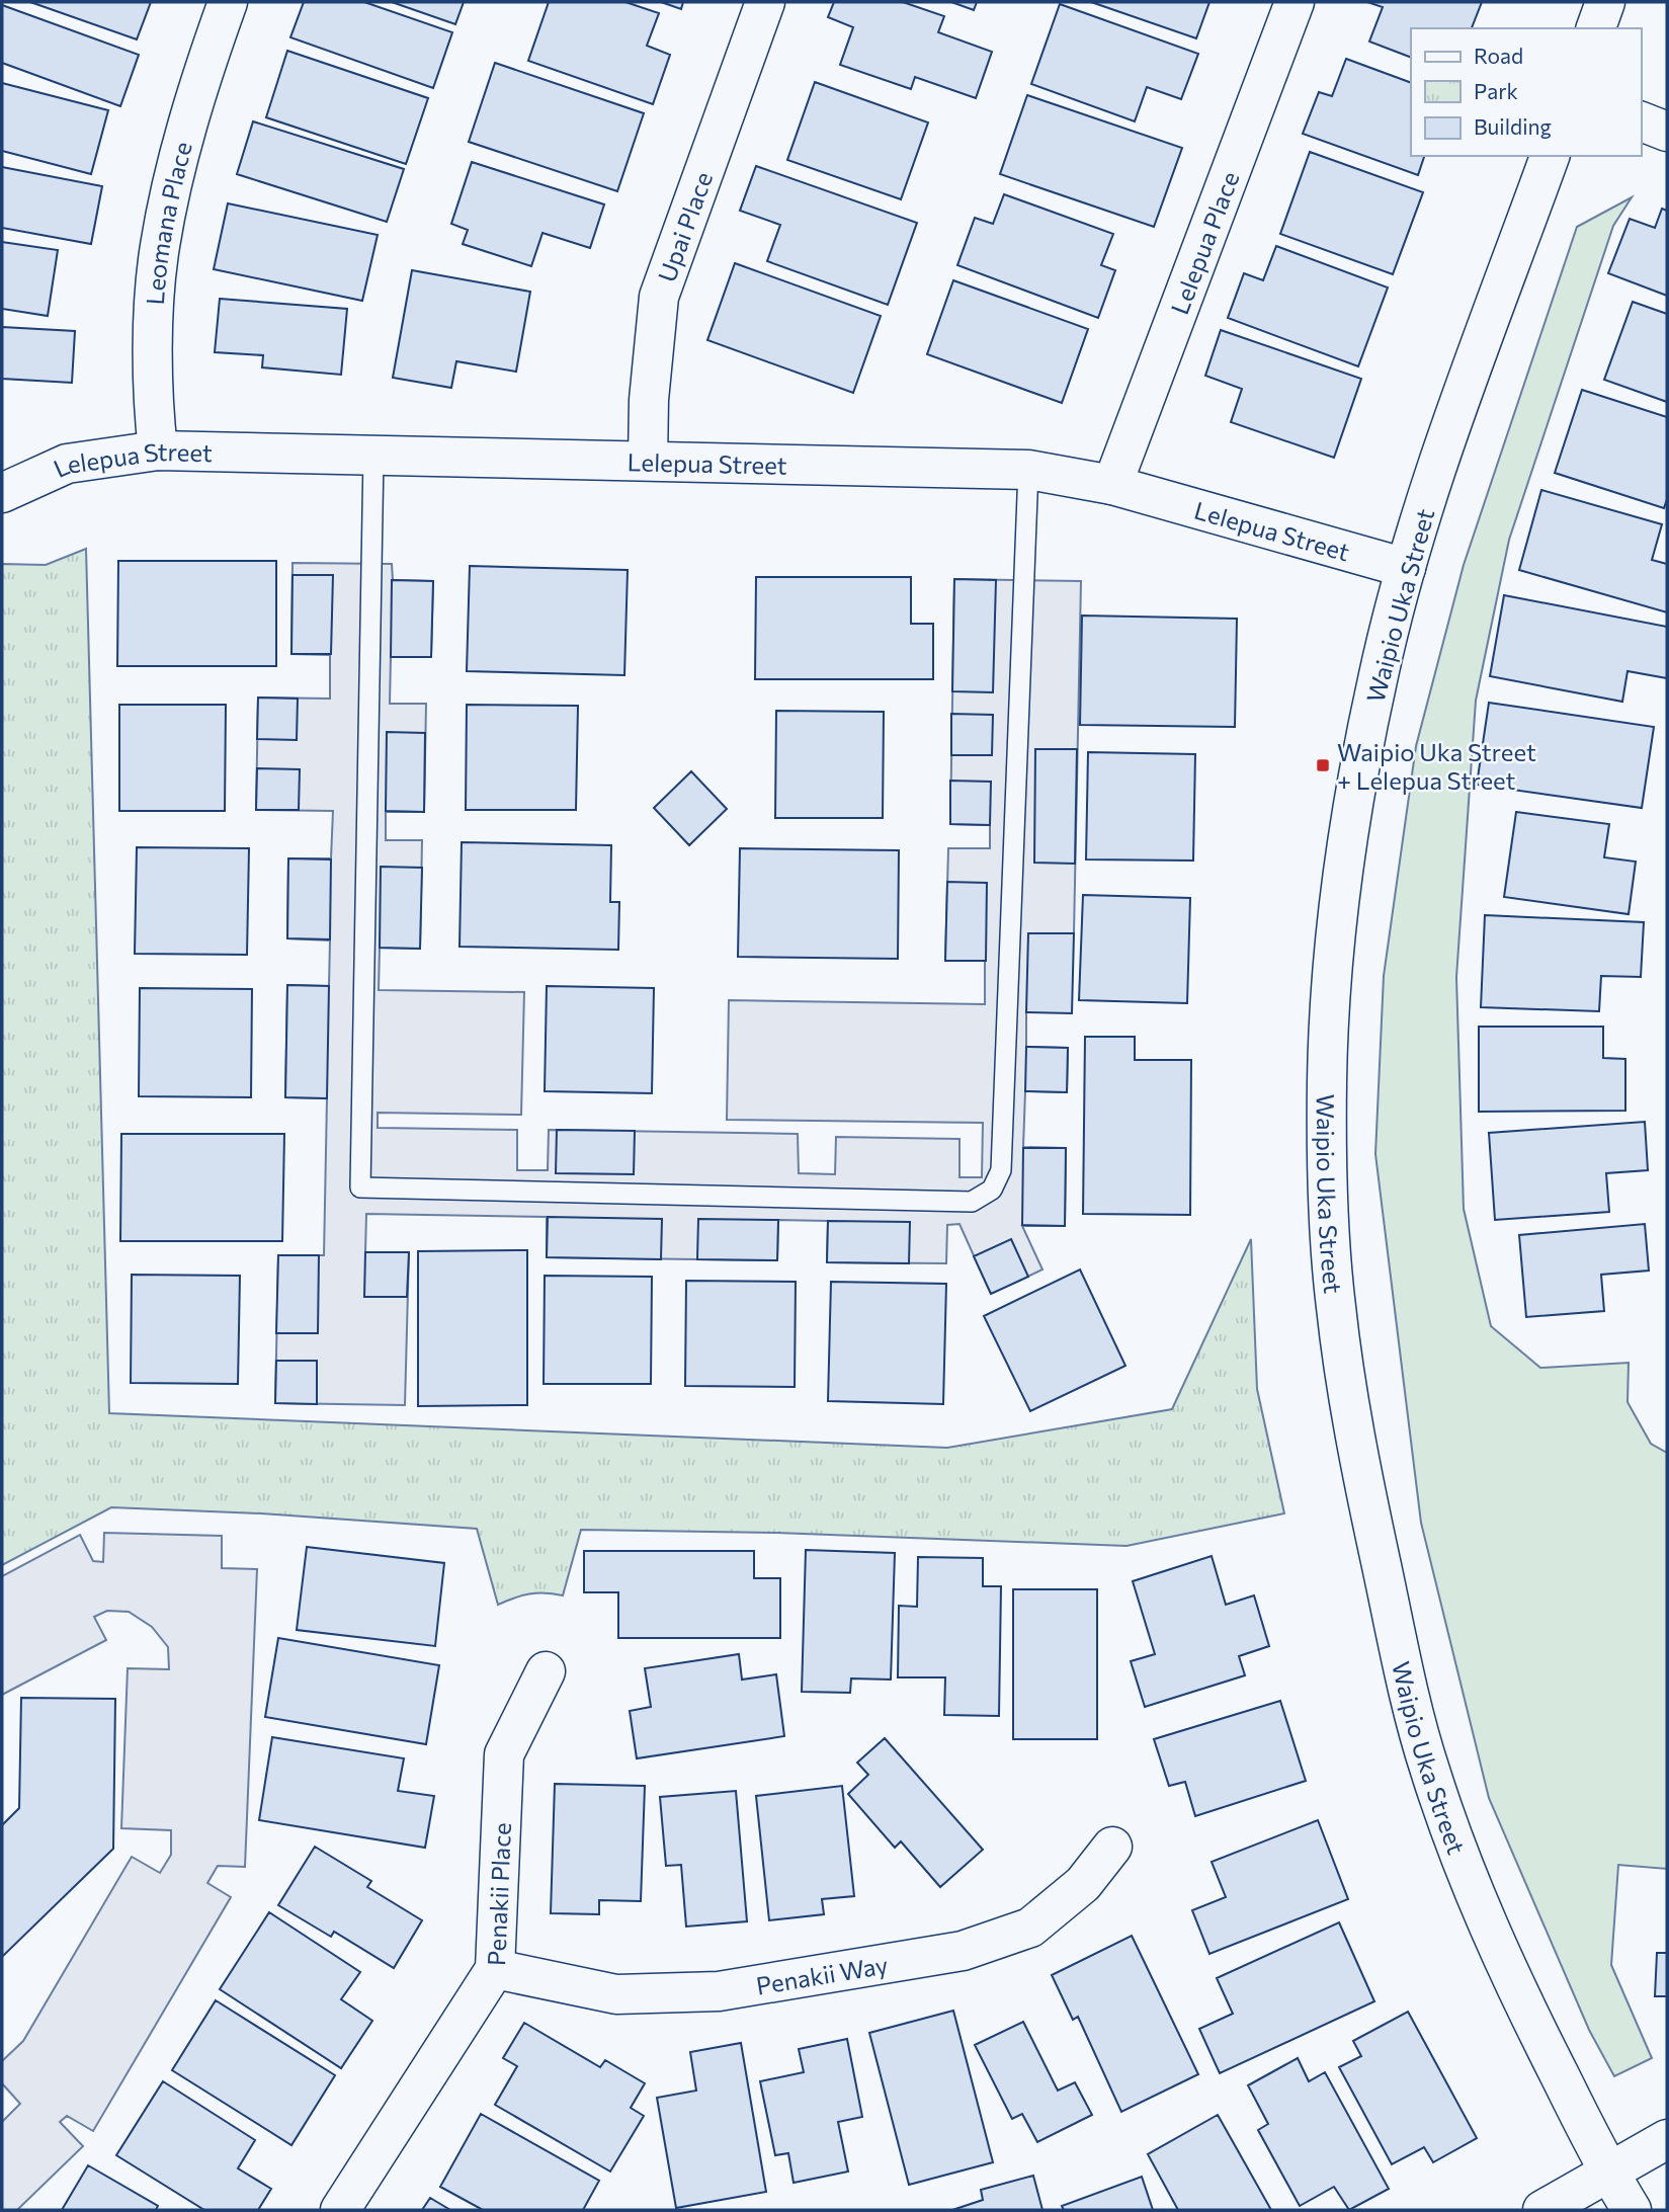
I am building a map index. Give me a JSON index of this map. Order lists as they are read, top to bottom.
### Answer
{
  "streets": {
    "street": [
      "Leomana Place",
      "Upai Place",
      "Lelepua Place",
      "Lelepua Street",
      "Waipio Uka Street",
      "Penakii Place",
      "Penakii Way"
    ]
  },
  "crossings": [
    ["Leomana Place", "Lelepua Street"],
    ["Upai Place", "Lelepua Street"],
    ["Lelepua Place", "Lelepua Street"],
    ["Lelepua Street", "Waipio Uka Street"],
    ["Penakii Place", "Penakii Way"]
  ],
  "places": {
    "transit": ["Waipio Uka Street + Lelepua Street"]
  },
  "legend": ["Road", "Park", "Building"]
}
